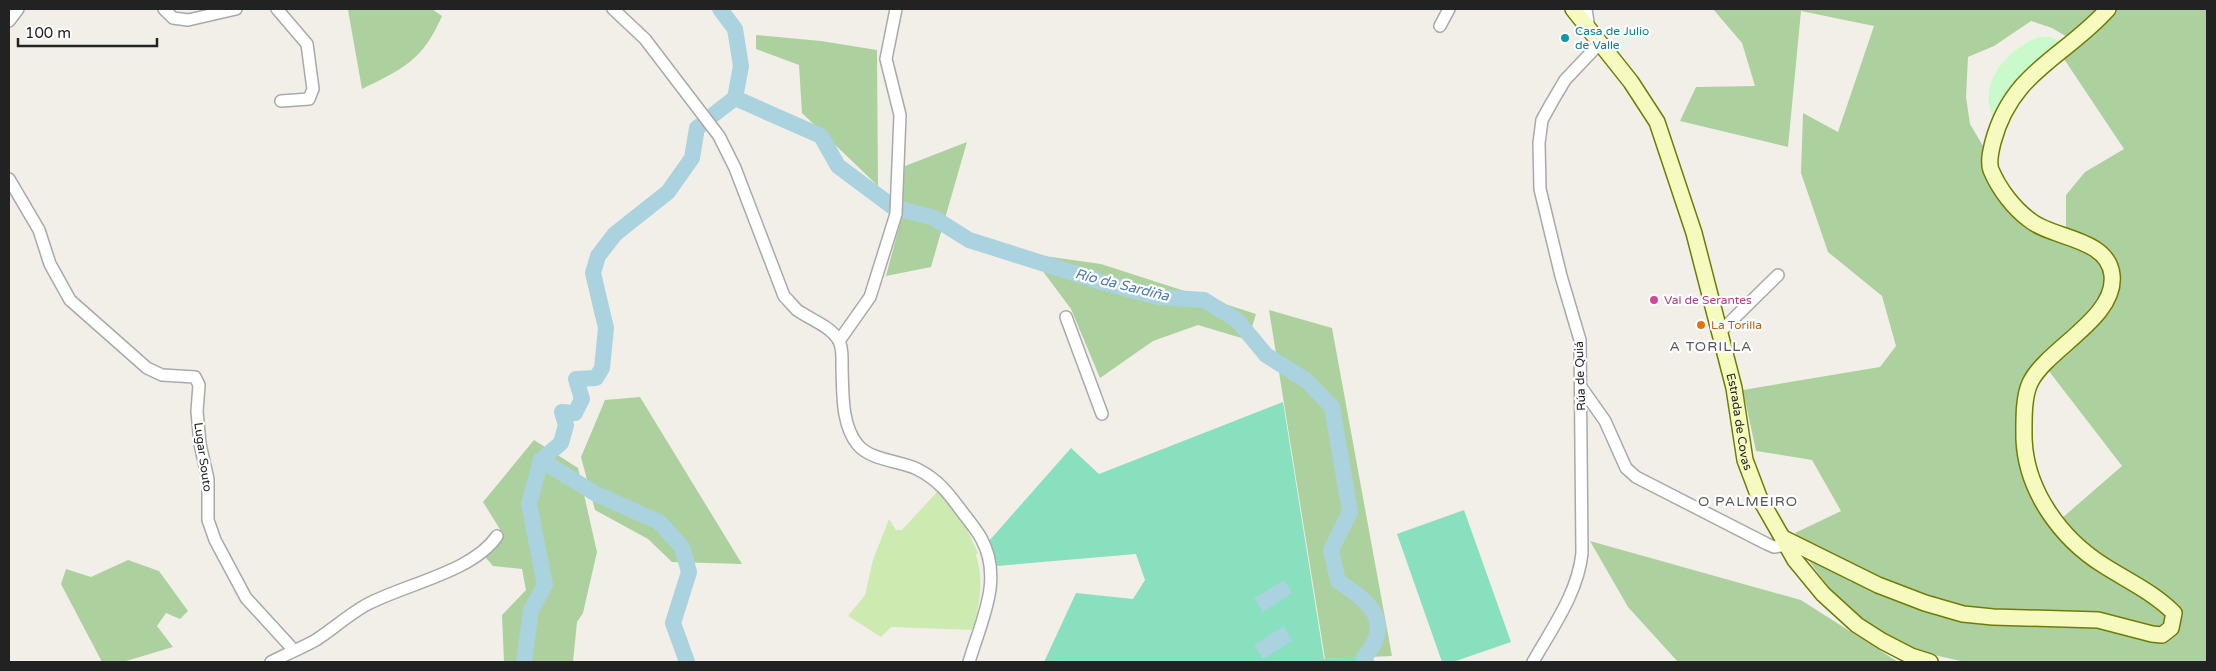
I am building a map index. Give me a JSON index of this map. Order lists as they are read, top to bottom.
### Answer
{
  "streets": {
    "street": ["Rúa de Quiá", "Estrada de Covas", "Lugar Souto"]
  },
  "crossings": [
    ["Rúa de Quiá", "Estrada de Covas"]
  ],
  "districts": ["A TORILLA", "O PALMEIRO"],
  "water": ["Río da Sardiña"],
  "places": ["Casa de Julio de Valle", "Val de Serantes", "La Torilla"],
  "scale_bar": "100 m"
}
